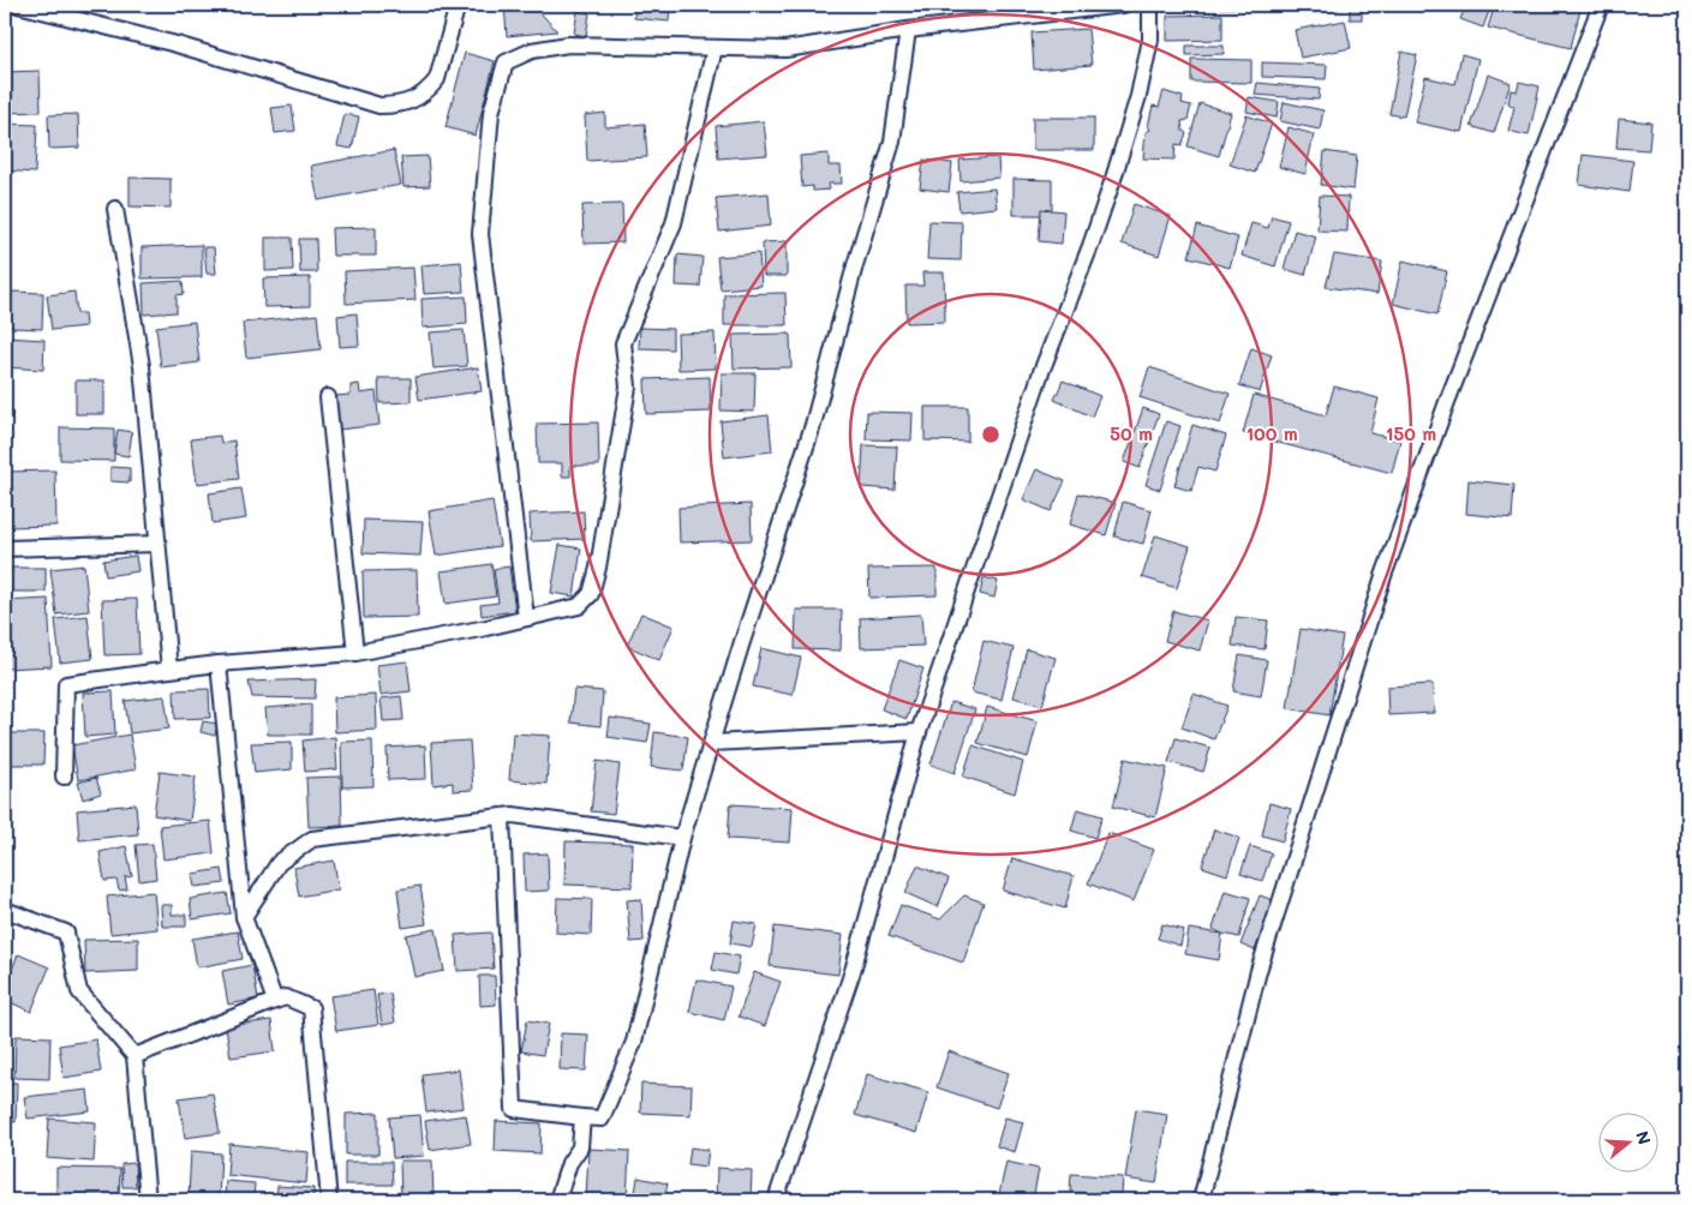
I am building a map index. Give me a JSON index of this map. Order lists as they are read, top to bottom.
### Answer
{
  "north": "right",
  "rings": ["50 m", "100 m", "150 m"]
}
